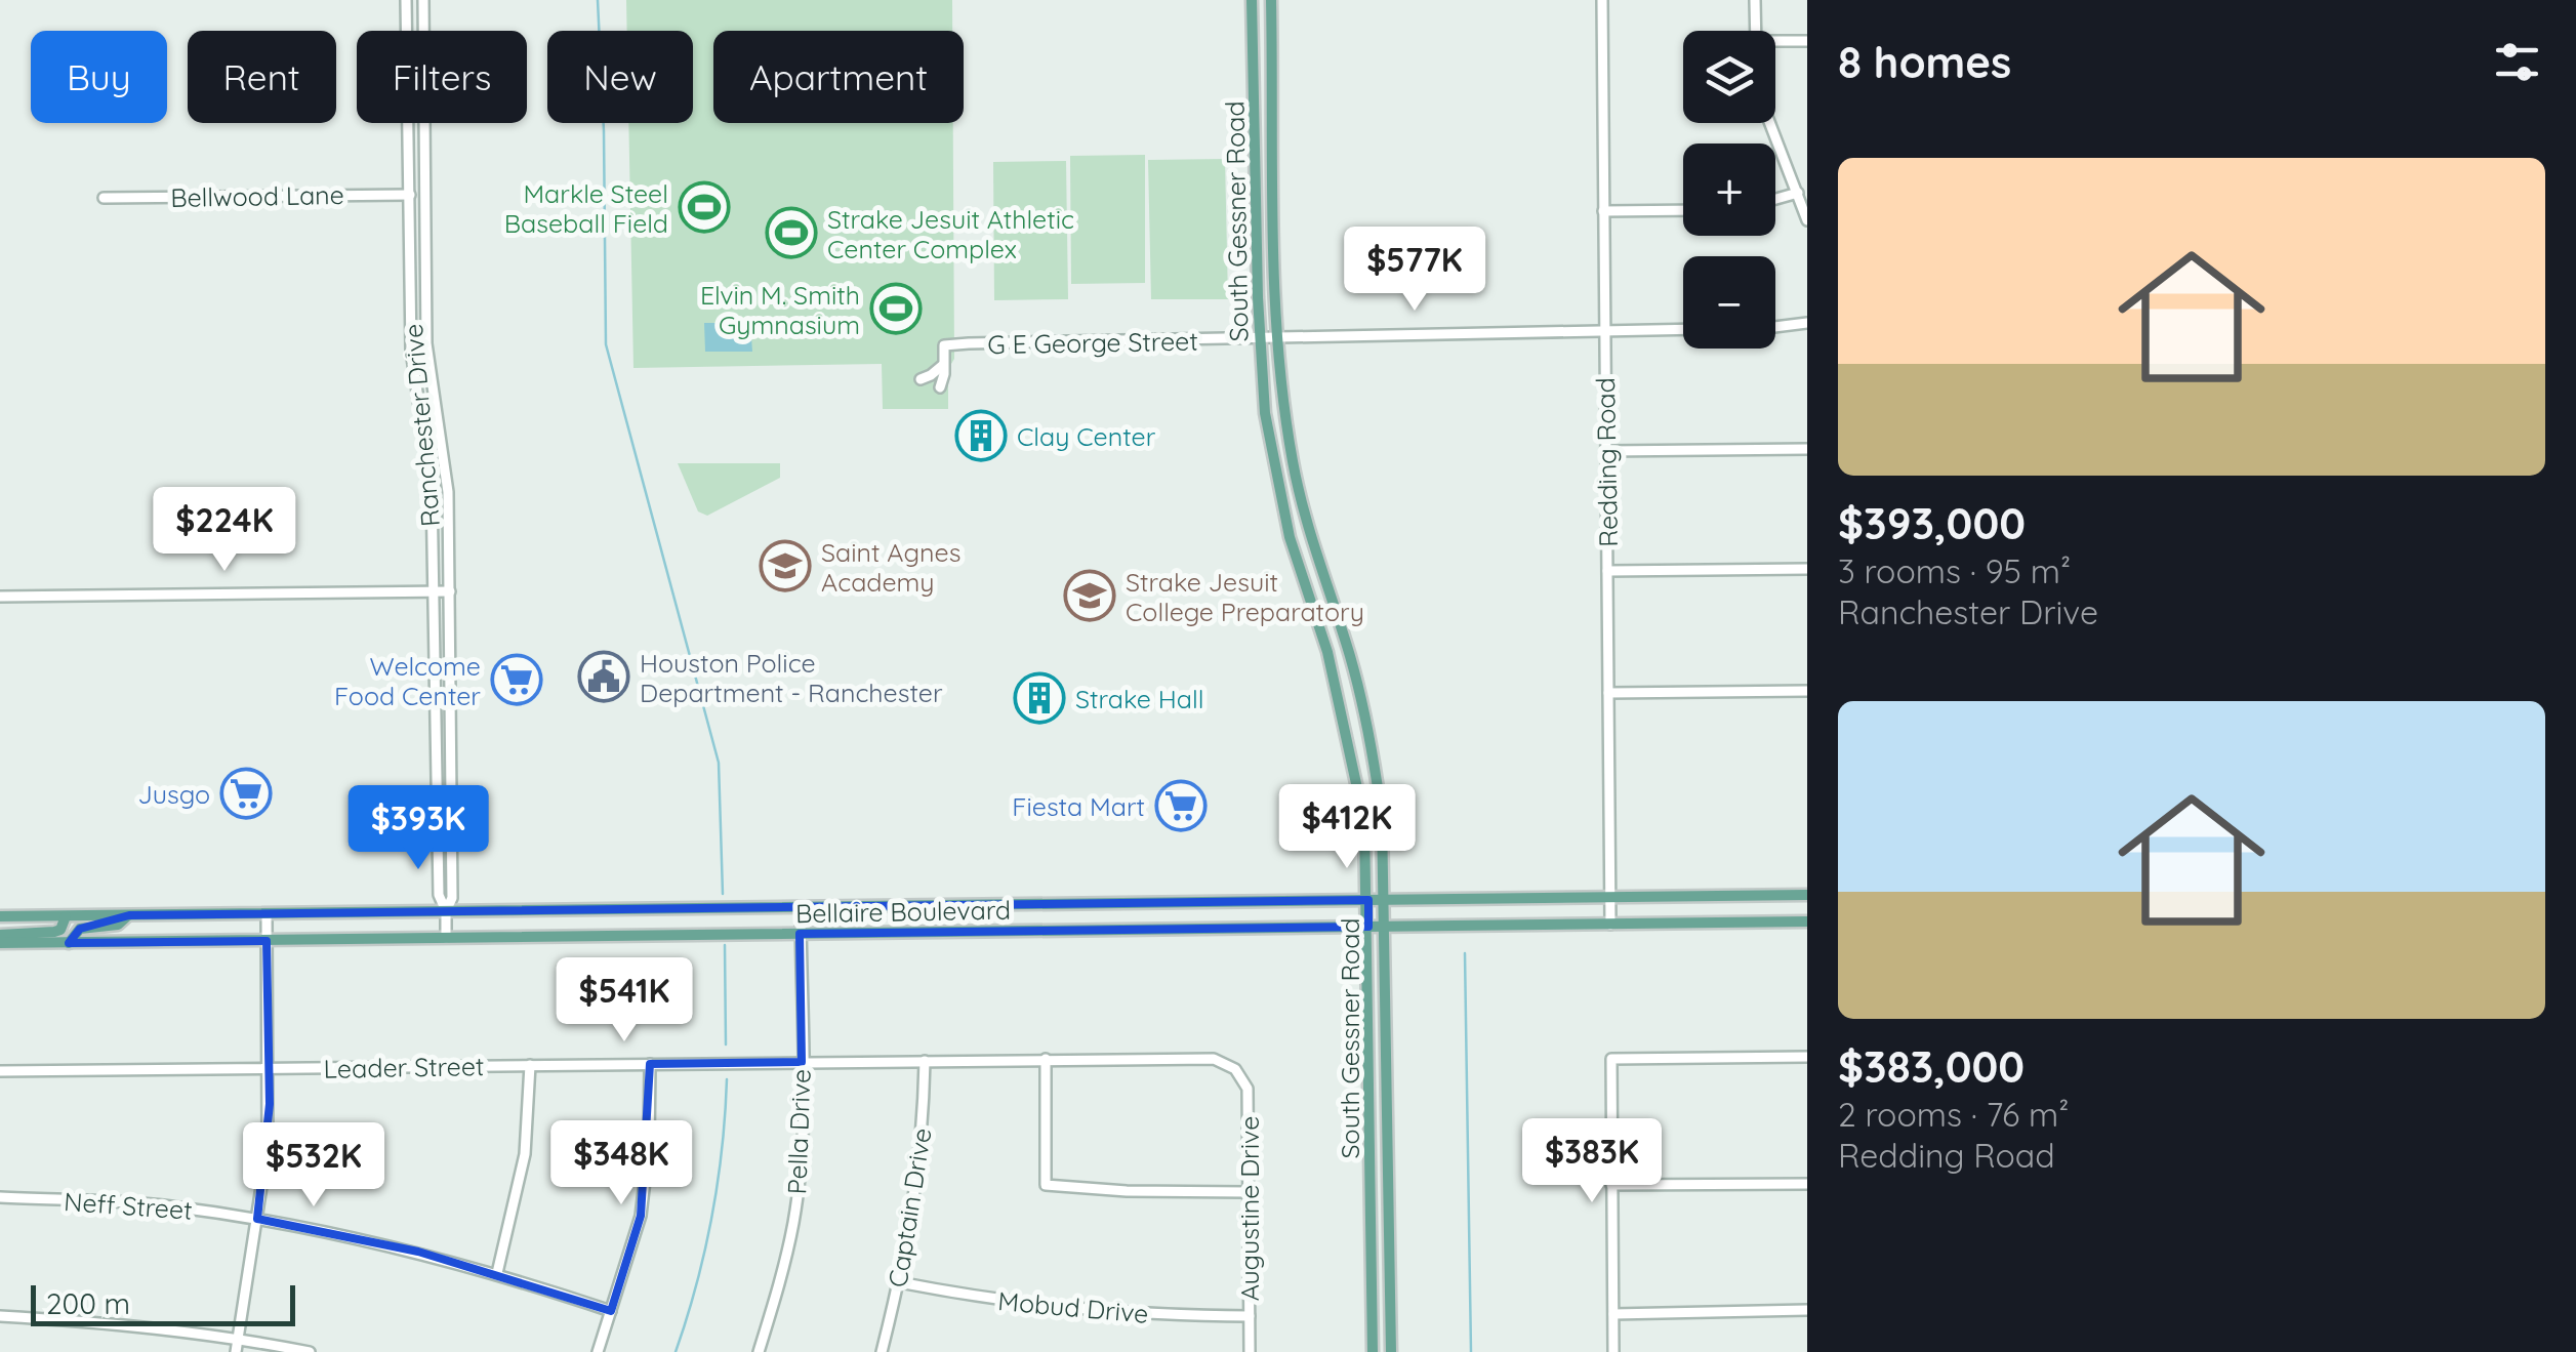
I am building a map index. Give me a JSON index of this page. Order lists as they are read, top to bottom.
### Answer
{
  "streets": {
    "main road": ["South Gessner Road", "Bellaire Boulevard"],
    "street": [
      "Bellwood Lane",
      "G E George Street",
      "Ranchester Drive",
      "Redding Road",
      "Leader Street",
      "Pella Drive",
      "Neff Street",
      "Captain Drive",
      "Augustine Drive",
      "Mobud Drive"
    ]
  },
  "crossings": [
    ["Bellwood Lane", "Ranchester Drive"],
    ["South Gessner Road", "G E George Street"],
    ["South Gessner Road", "Bellaire Boulevard"],
    ["Ranchester Drive", "Bellaire Boulevard"],
    ["Redding Road", "Bellaire Boulevard"],
    ["Bellaire Boulevard", "Pella Drive"],
    ["Leader Street", "Pella Drive"],
    ["Leader Street", "Captain Drive"],
    ["Leader Street", "Augustine Drive"],
    ["Captain Drive", "Mobud Drive"],
    ["Augustine Drive", "Mobud Drive"]
  ],
  "places": {
    "sports": ["Markle Steel Baseball Field", "Strake Jesuit Athletic Center Complex", "Elvin M. Smith Gymnasium"],
    "building": ["Clay Center", "Strake Hall"],
    "school or university": ["Saint Agnes Academy", "Strake Jesuit College Preparatory"],
    "public building": ["Houston Police Department - Ranchester"],
    "supermarket": ["Welcome Food Center", "Jusgo", "Fiesta Mart"]
  },
  "scale_bar": "200 m",
  "page": {
    "heading": "8 homes",
    "map_buttons": ["+", "−"],
    "chip": [
      "Buy",
      "Rent",
      "Filters",
      "New",
      "Apartment"
    ],
    "list": [
      {
        "name": "$393,000",
        "note": "3 rooms · 95 m² · Ranchester Drive"
      },
      {
        "name": "$383,000",
        "note": "2 rooms · 76 m² · Redding Road"
      }
    ],
    "price": [
      "$577K",
      "$224K",
      "$412K",
      "$393K",
      "$541K",
      "$383K",
      "$348K",
      "$532K"
    ],
    "scale": "200 m"
  }
}
